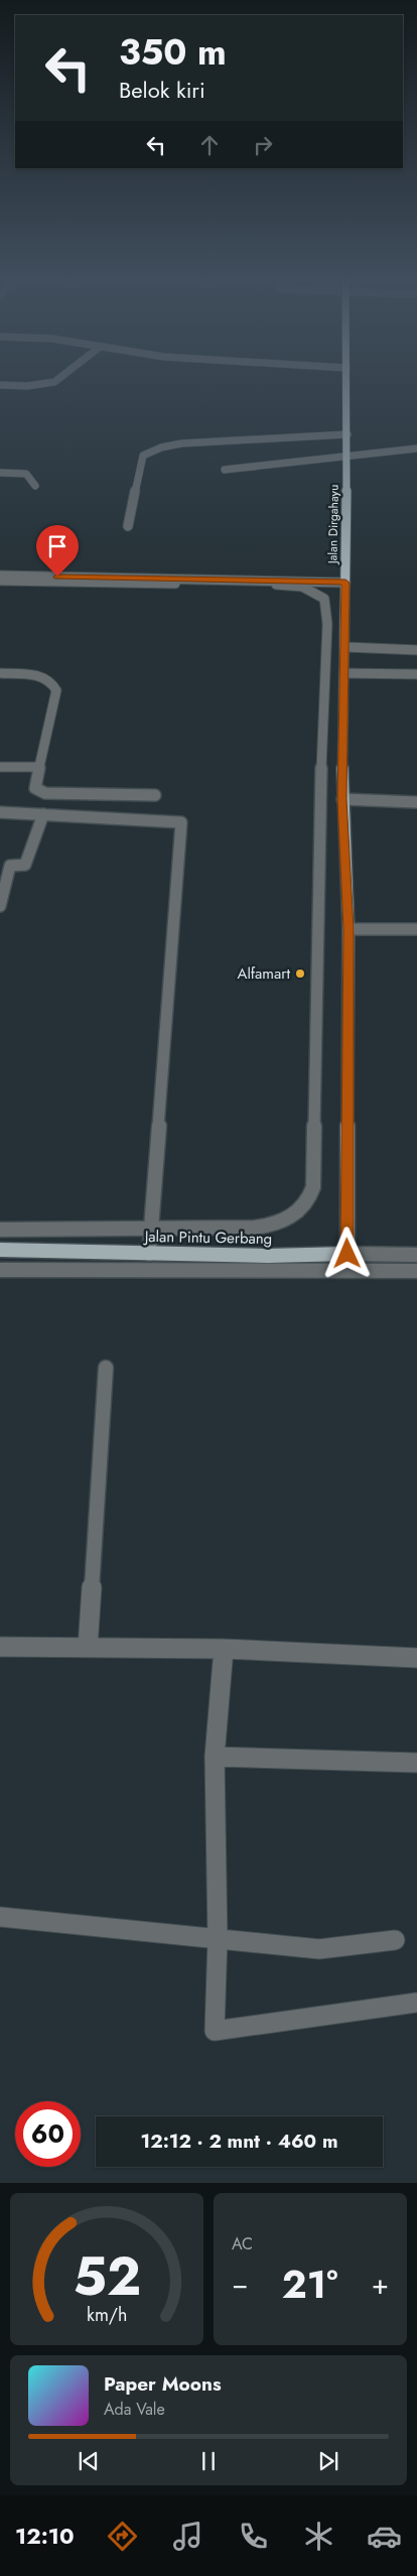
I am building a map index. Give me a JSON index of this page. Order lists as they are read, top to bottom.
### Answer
{
  "streets": {
    "main road": ["Jalan Dirgahayu", "Jalan Pintu Gerbang"]
  },
  "crossings": [
    ["Jalan Dirgahayu", "Jalan Pintu Gerbang"]
  ],
  "places": ["Alfamart"],
  "page": {
    "turn": ["350 m", "Belok kiri"],
    "limit": "60",
    "trip": "12:12 · 2 mnt · 460 m",
    "tile": "AC",
    "heat": ["−", "21°", "+"],
    "song": ["Paper Moons", "Ada Vale"],
    "tabs": "12:10",
    "gauge": ["52", "km/h"]
  }
}
